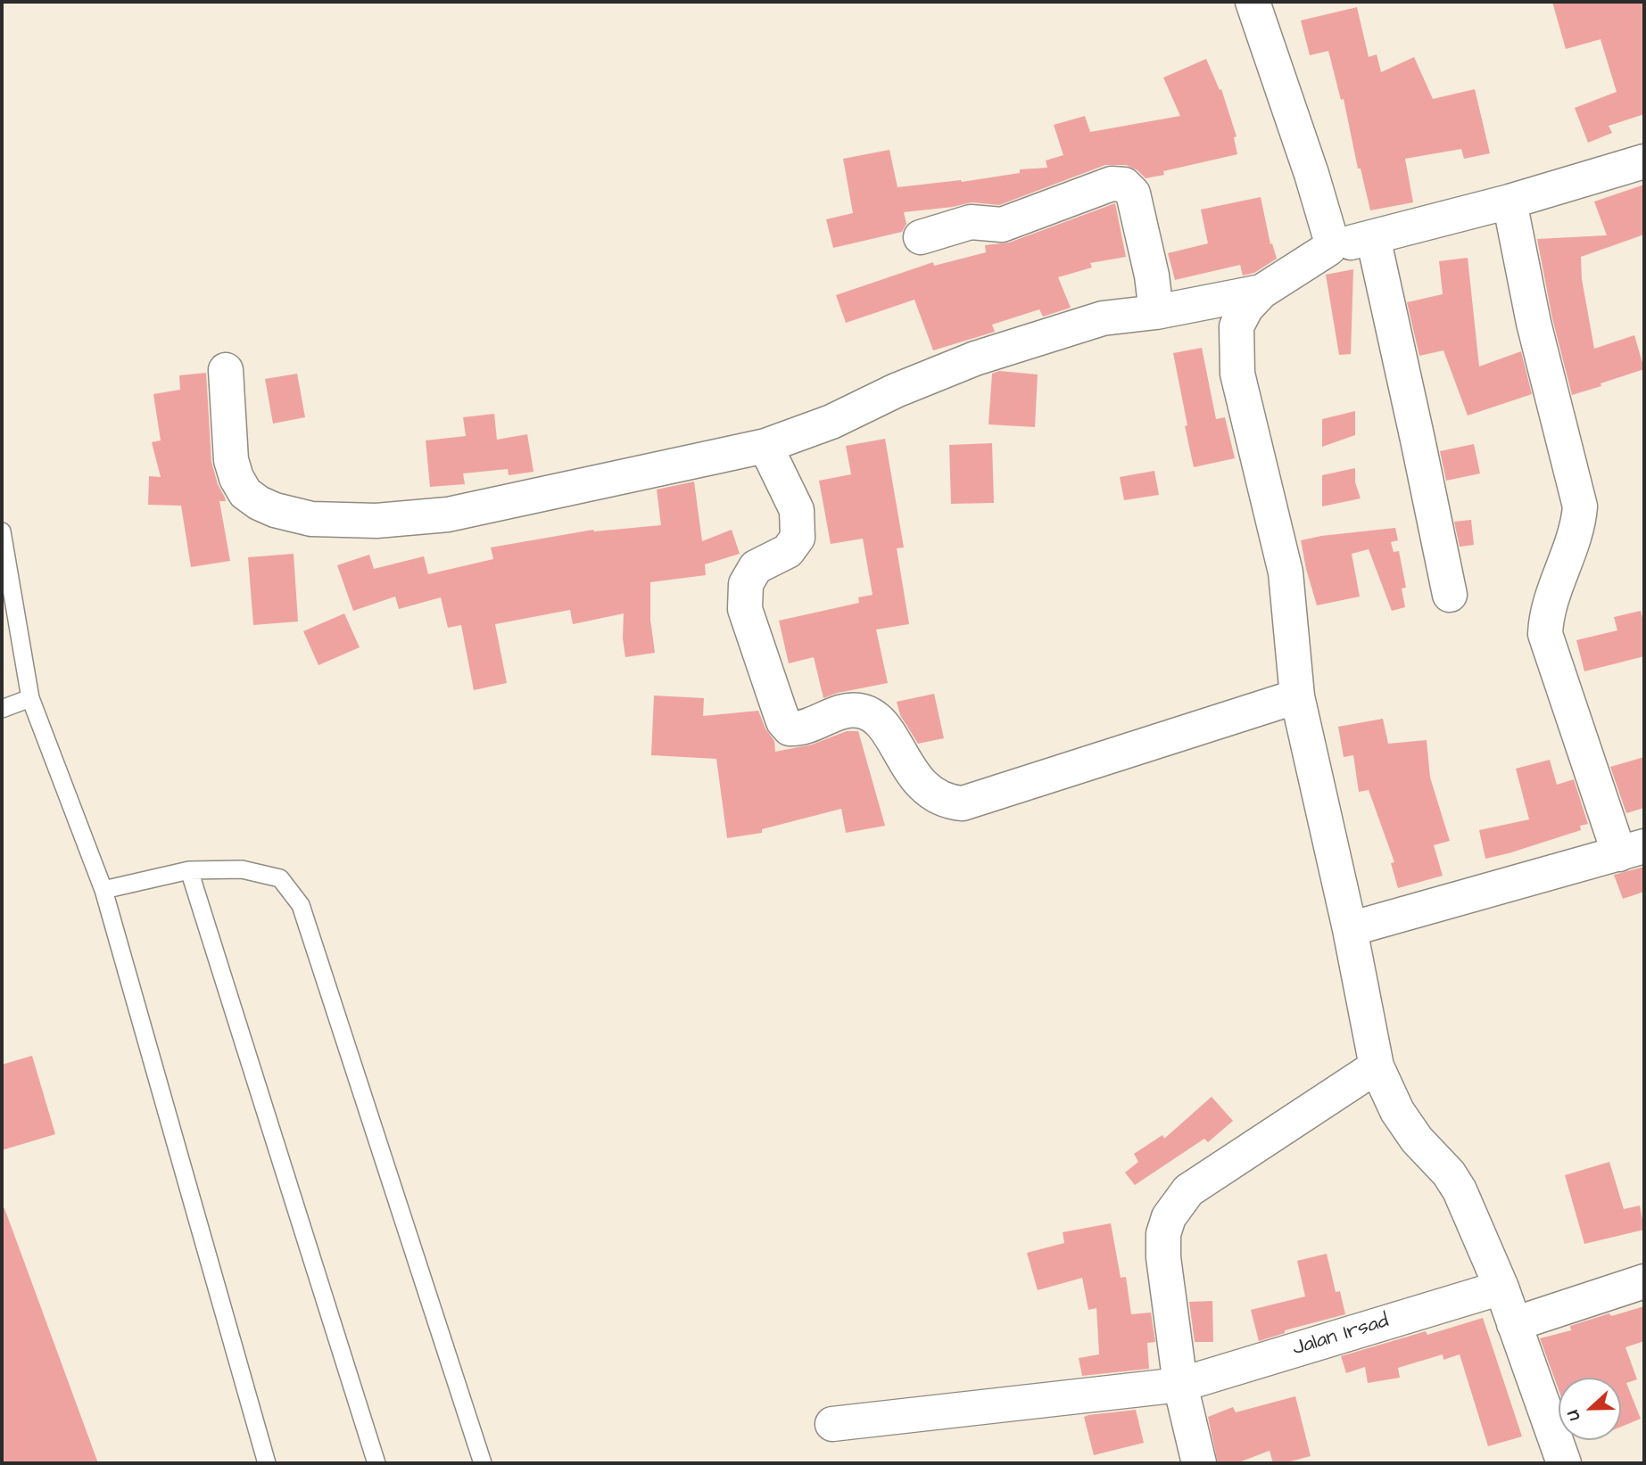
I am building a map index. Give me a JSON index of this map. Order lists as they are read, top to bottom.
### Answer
{
  "streets": {
    "street": ["Jalan Irsad"]
  },
  "north": "left"
}
